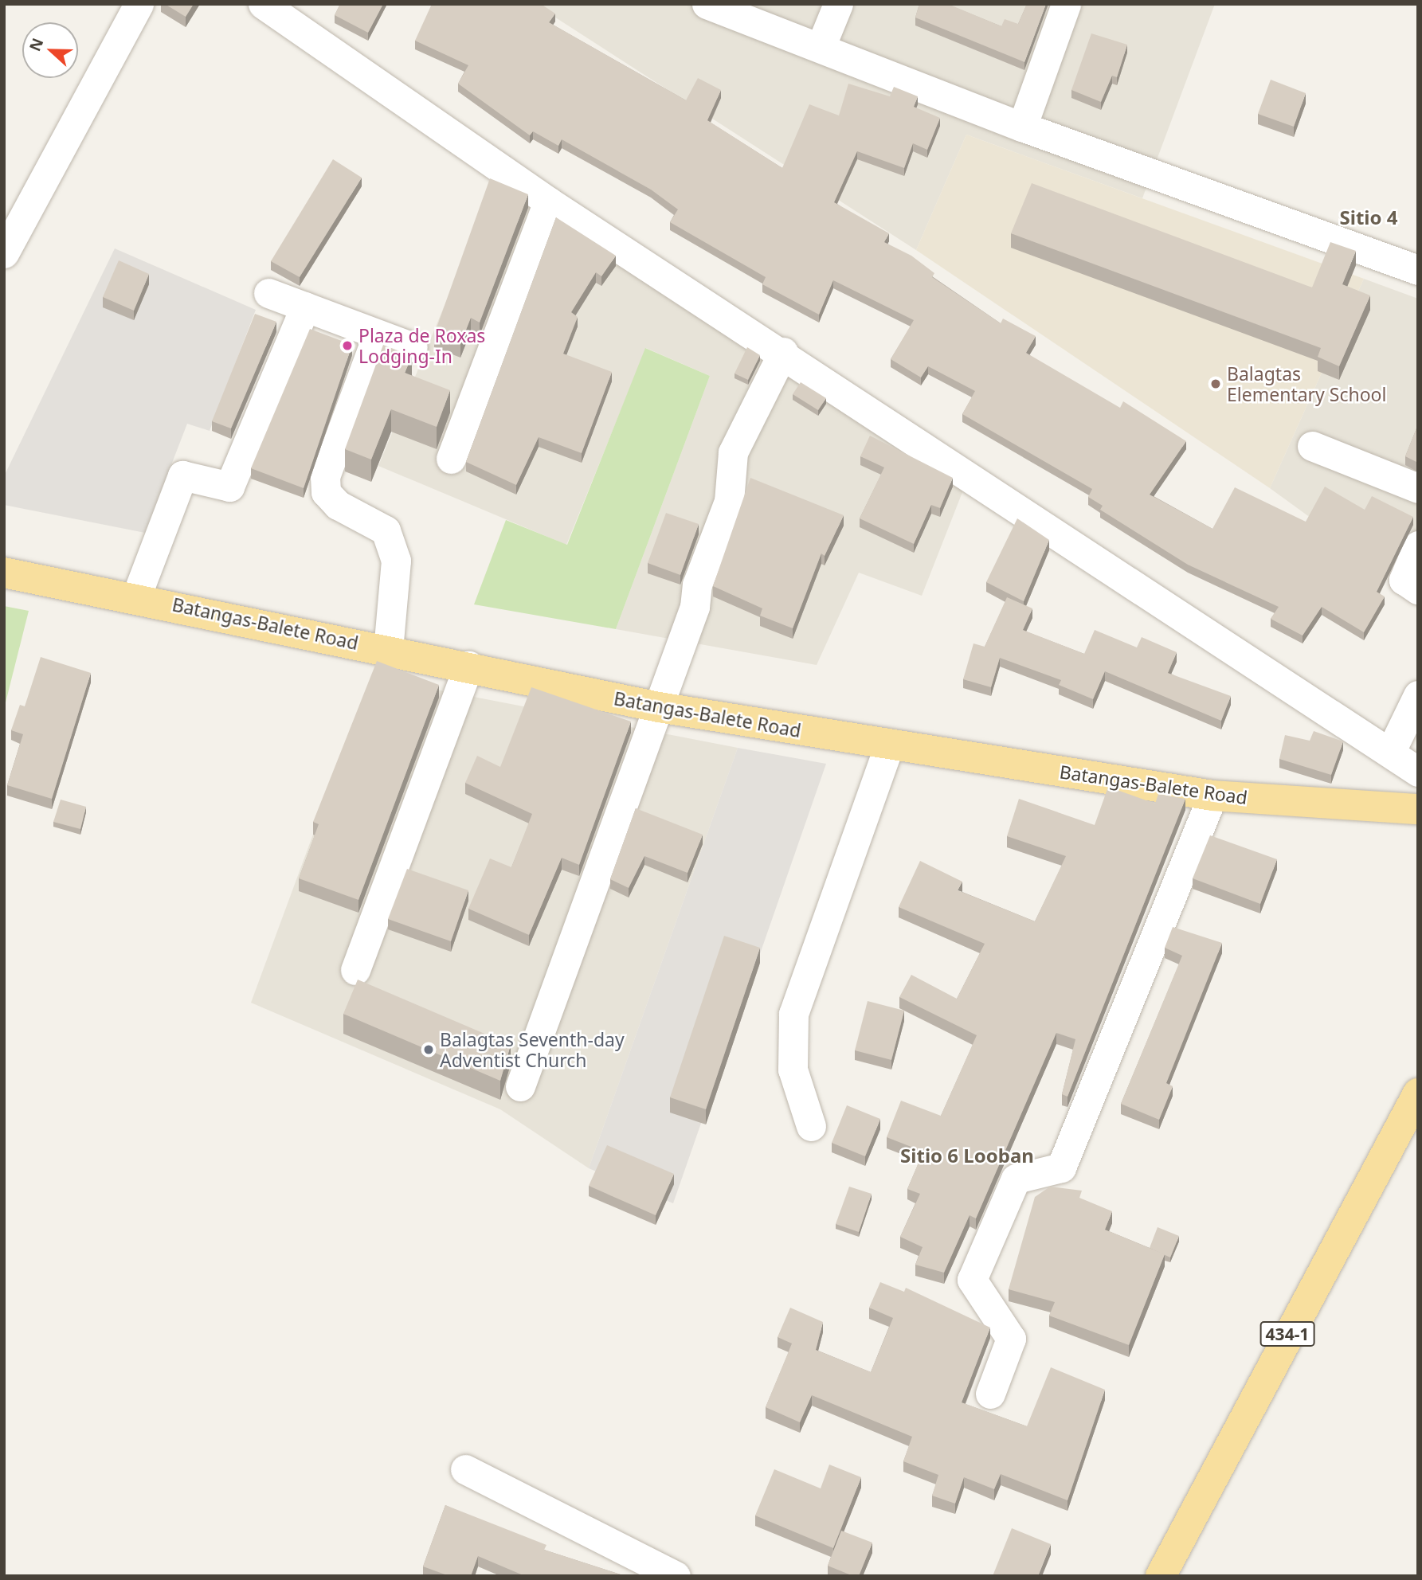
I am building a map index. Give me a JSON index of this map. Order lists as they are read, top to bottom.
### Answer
{
  "streets": {
    "main road": ["Batangas-Balete Road", "434-1"]
  },
  "districts": ["Sitio 4", "Sitio 6 Looban"],
  "places": ["Plaza de Roxas Lodging-In", "Balagtas Elementary School", "Balagtas Seventh-day Adventist Church"],
  "north": "left"
}
